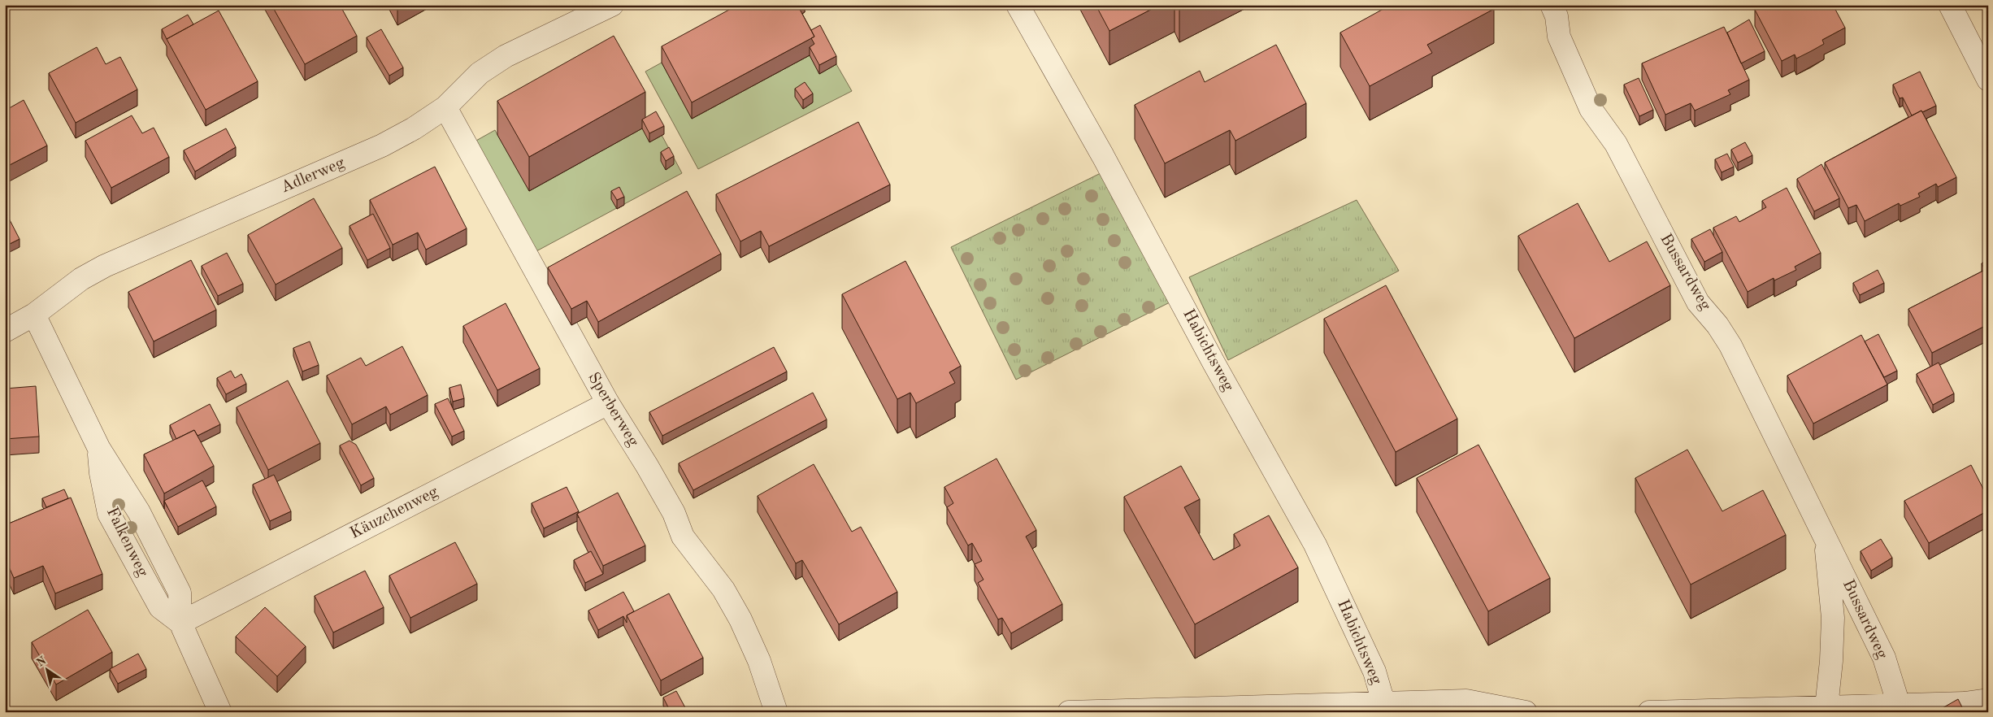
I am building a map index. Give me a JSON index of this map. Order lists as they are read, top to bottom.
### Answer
{
  "streets": {
    "street": [
      "Adlerweg",
      "Bussardweg",
      "Habichtsweg",
      "Sperberweg",
      "Käuzchenweg",
      "Falkenweg"
    ]
  },
  "crossings": [
    ["Adlerweg", "Sperberweg"],
    ["Adlerweg", "Falkenweg"],
    ["Sperberweg", "Käuzchenweg"],
    ["Käuzchenweg", "Falkenweg"]
  ],
  "north": "top left"
}
